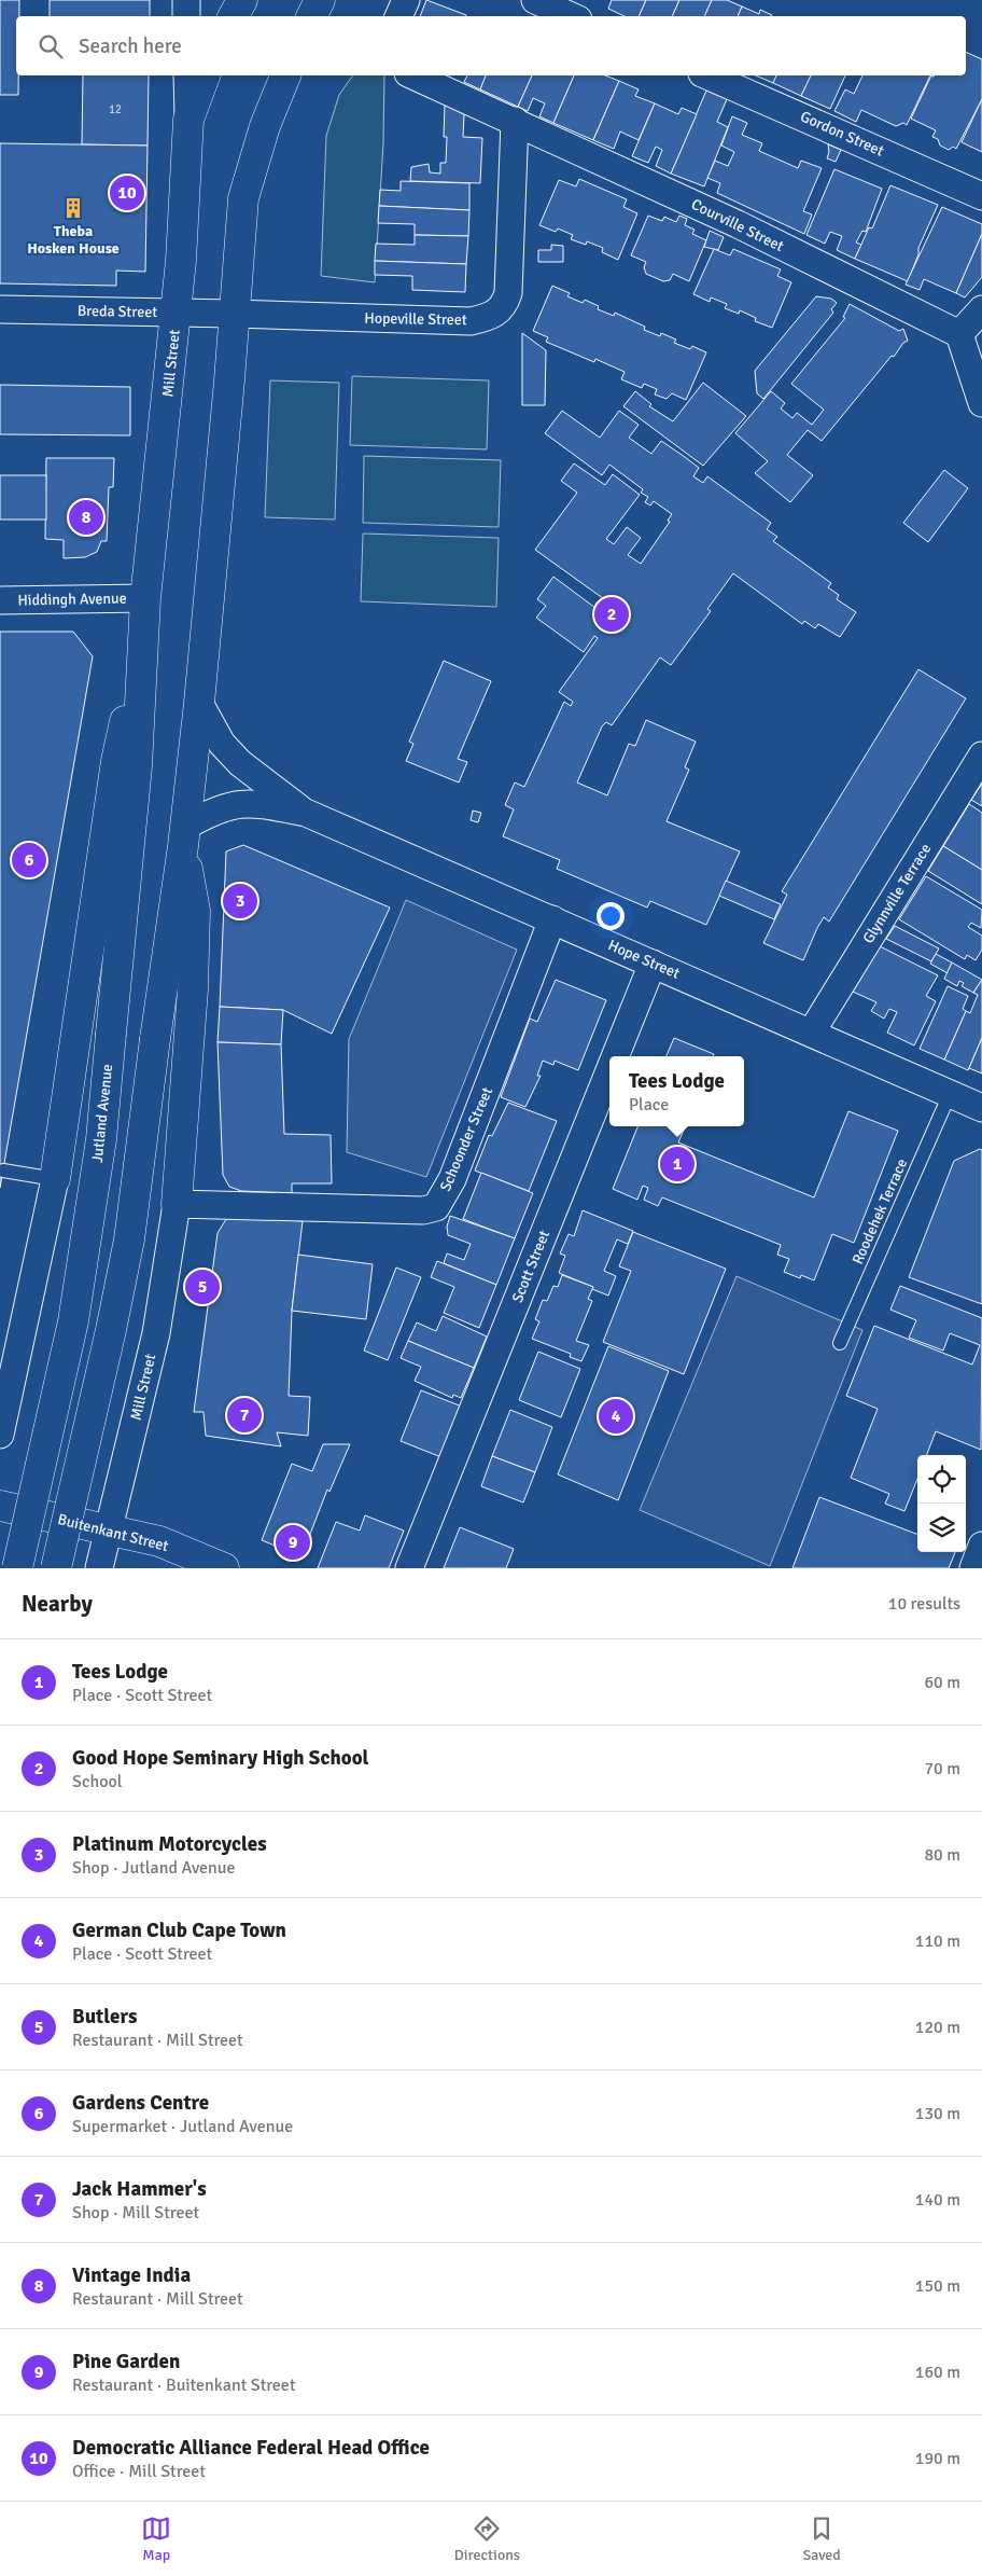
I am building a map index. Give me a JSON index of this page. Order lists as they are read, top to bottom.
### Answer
{
  "streets": {
    "main road": ["Mill Street", "Jutland Avenue", "Buitenkant Street"],
    "street": [
      "Gordon Street",
      "Courville Street",
      "Breda Street",
      "Hopeville Street",
      "Hiddingh Avenue",
      "Glynnville Terrace",
      "Hope Street",
      "Schoonder Street",
      "Scott Street"
    ],
    "lane": ["Roodehek Terrace"]
  },
  "crossings": [
    ["Courville Street", "Hopeville Street"],
    ["Breda Street", "Hopeville Street"],
    ["Breda Street", "Mill Street"],
    ["Mill Street", "Hiddingh Avenue"],
    ["Mill Street", "Jutland Avenue"],
    ["Mill Street", "Schoonder Street"],
    ["Mill Street", "Buitenkant Street"],
    ["Glynnville Terrace", "Hope Street"],
    ["Hope Street", "Schoonder Street"],
    ["Hope Street", "Roodehek Terrace"],
    ["Hope Street", "Scott Street"]
  ],
  "places": {
    "building": ["Theba Hosken House"]
  },
  "house_numbers": ["12"],
  "page": {
    "search": "Search here",
    "pins": [
      "10",
      "8",
      "2",
      "6",
      "3",
      "1",
      "5",
      "7",
      "4",
      "9"
    ],
    "popup": ["Tees Lodge", "Place"],
    "heading": ["Nearby", "10 results"],
    "list": [
      {
        "mark": "1",
        "name": "Tees Lodge",
        "note": "Place · Scott Street",
        "value": "60 m"
      },
      {
        "mark": "2",
        "name": "Good Hope Seminary High School",
        "note": "School",
        "value": "70 m"
      },
      {
        "mark": "3",
        "name": "Platinum Motorcycles",
        "note": "Shop · Jutland Avenue",
        "value": "80 m"
      },
      {
        "mark": "4",
        "name": "German Club Cape Town",
        "note": "Place · Scott Street",
        "value": "110 m"
      },
      {
        "mark": "5",
        "name": "Butlers",
        "note": "Restaurant · Mill Street",
        "value": "120 m"
      },
      {
        "mark": "6",
        "name": "Gardens Centre",
        "note": "Supermarket · Jutland Avenue",
        "value": "130 m"
      },
      {
        "mark": "7",
        "name": "Jack Hammer's",
        "note": "Shop · Mill Street",
        "value": "140 m"
      },
      {
        "mark": "8",
        "name": "Vintage India",
        "note": "Restaurant · Mill Street",
        "value": "150 m"
      },
      {
        "mark": "9",
        "name": "Pine Garden",
        "note": "Restaurant · Buitenkant Street",
        "value": "160 m"
      },
      {
        "mark": "10",
        "name": "Democratic Alliance Federal Head Office",
        "note": "Office · Mill Street",
        "value": "190 m"
      }
    ],
    "nav": ["Map", "Directions", "Saved"]
  }
}
